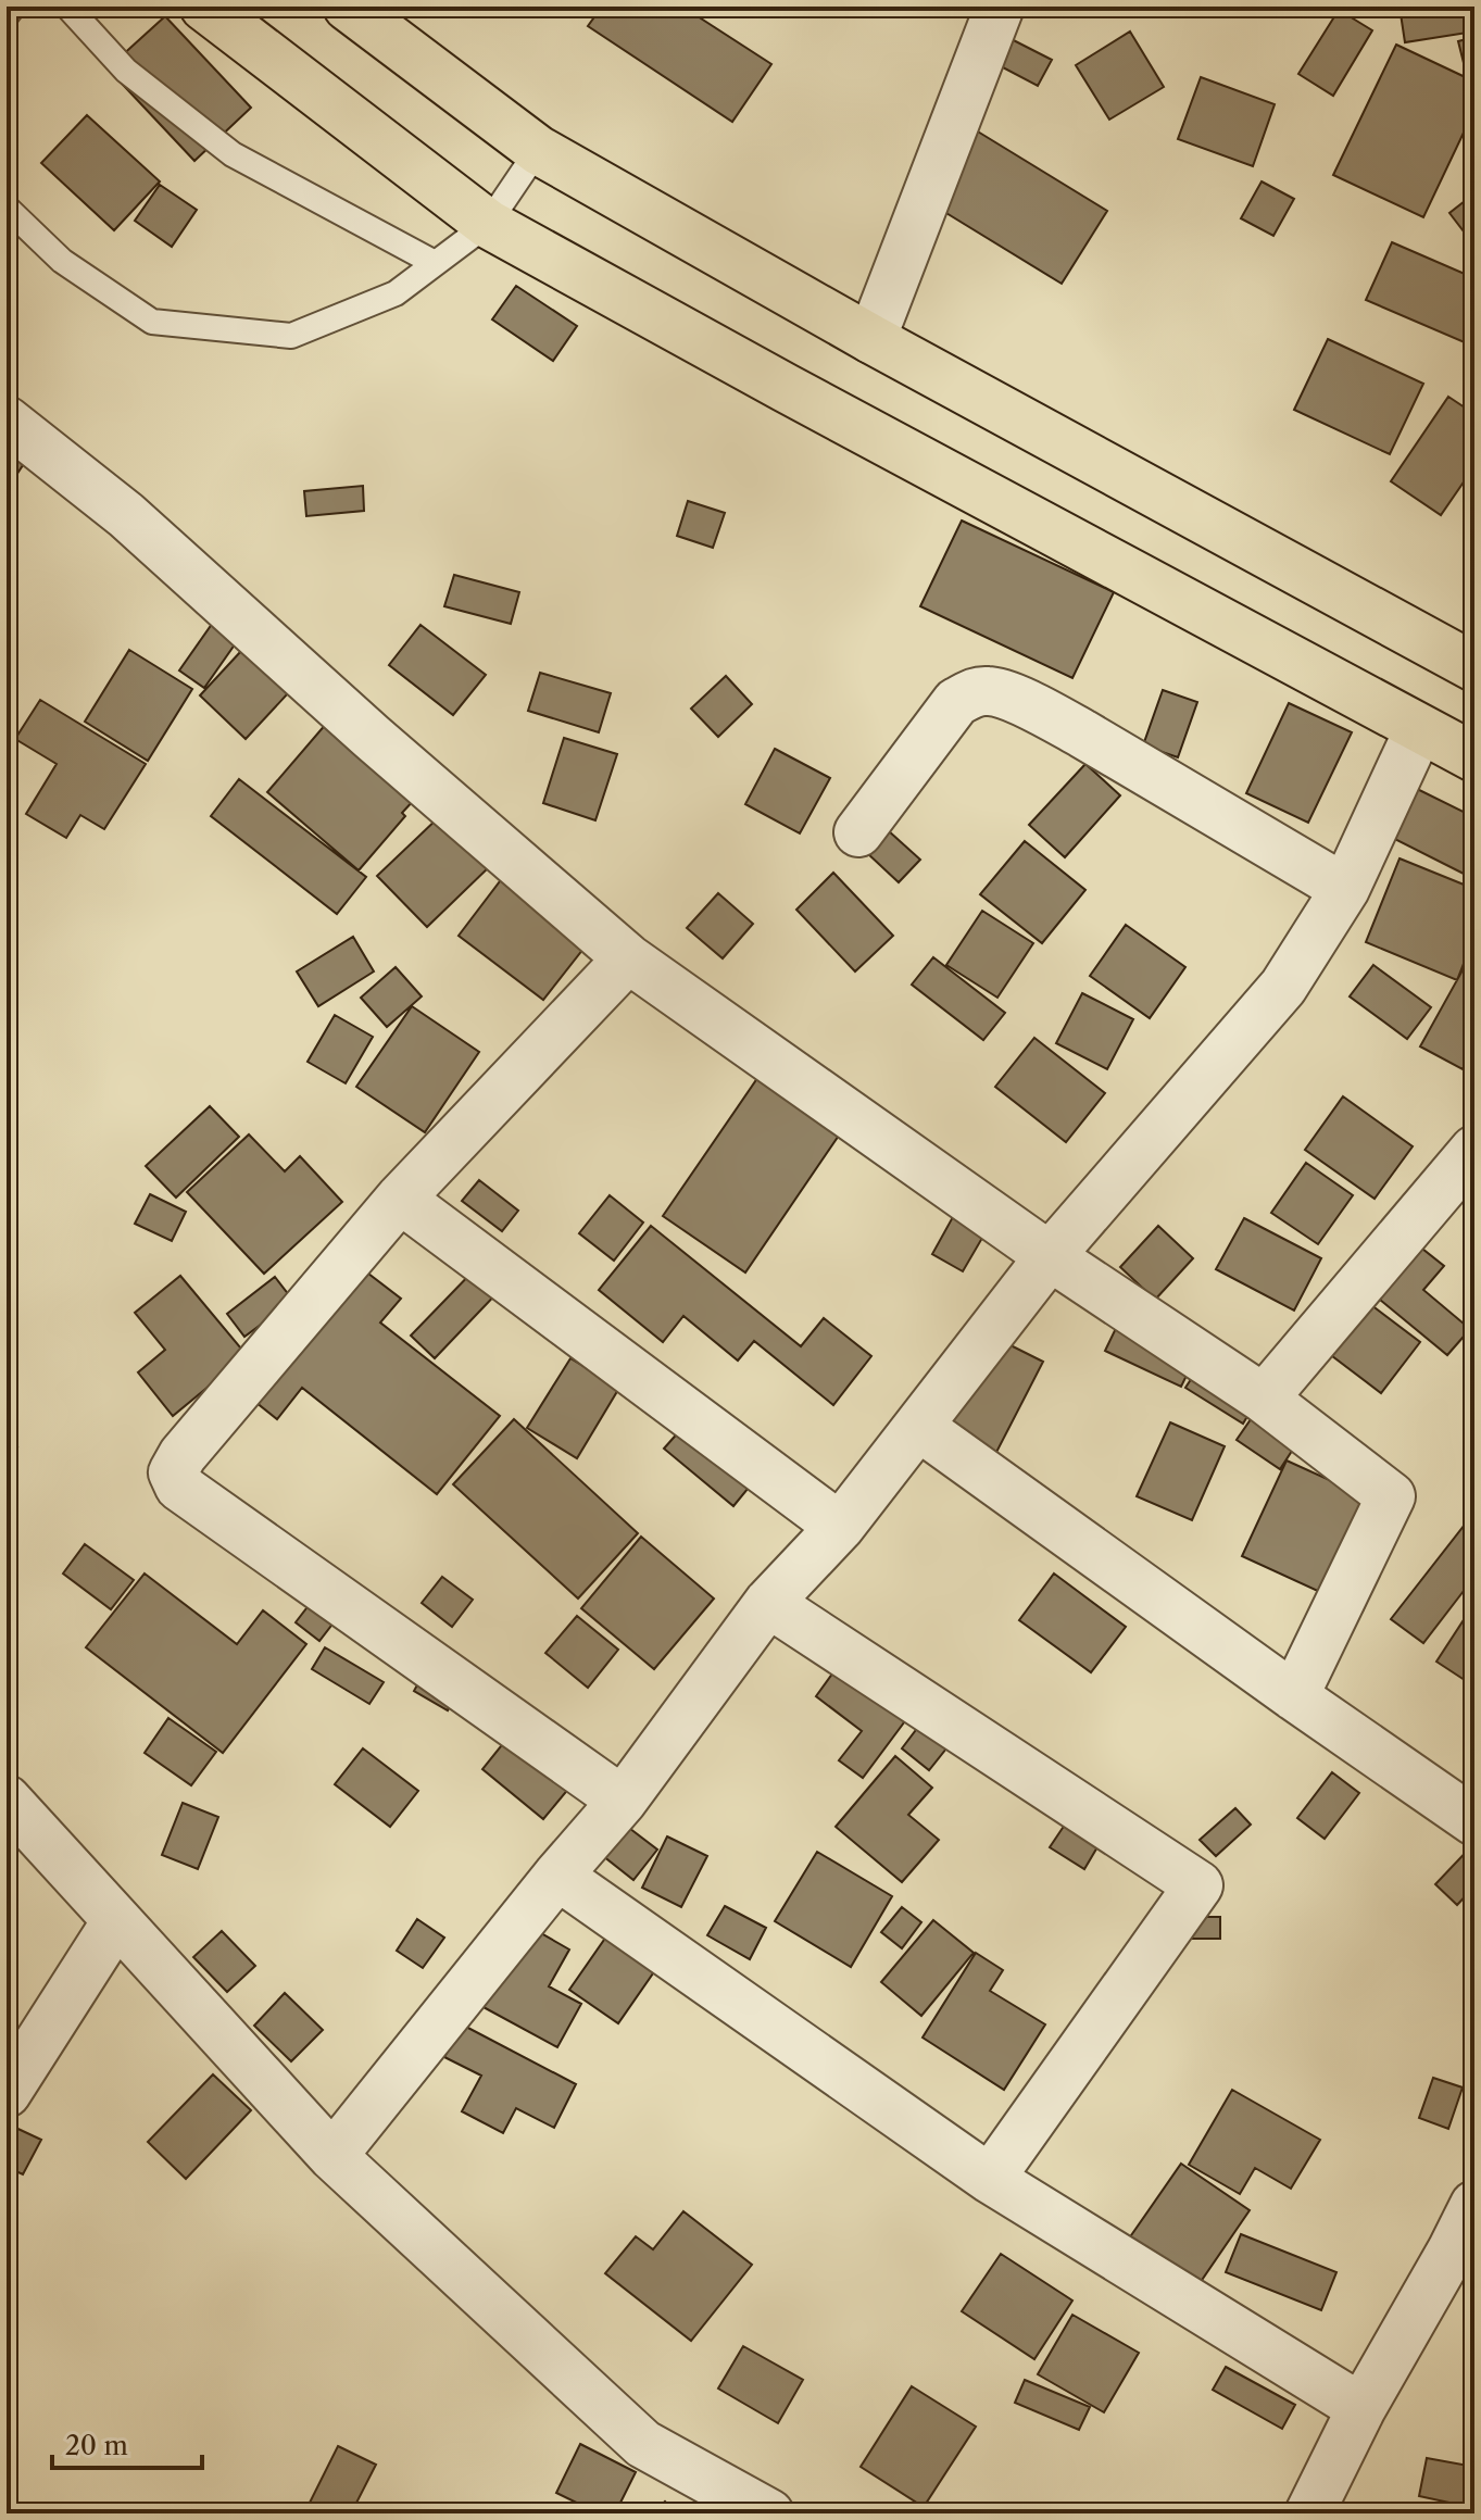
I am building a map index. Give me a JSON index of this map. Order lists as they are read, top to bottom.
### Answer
{
  "scale_bar": "20 m"
}
